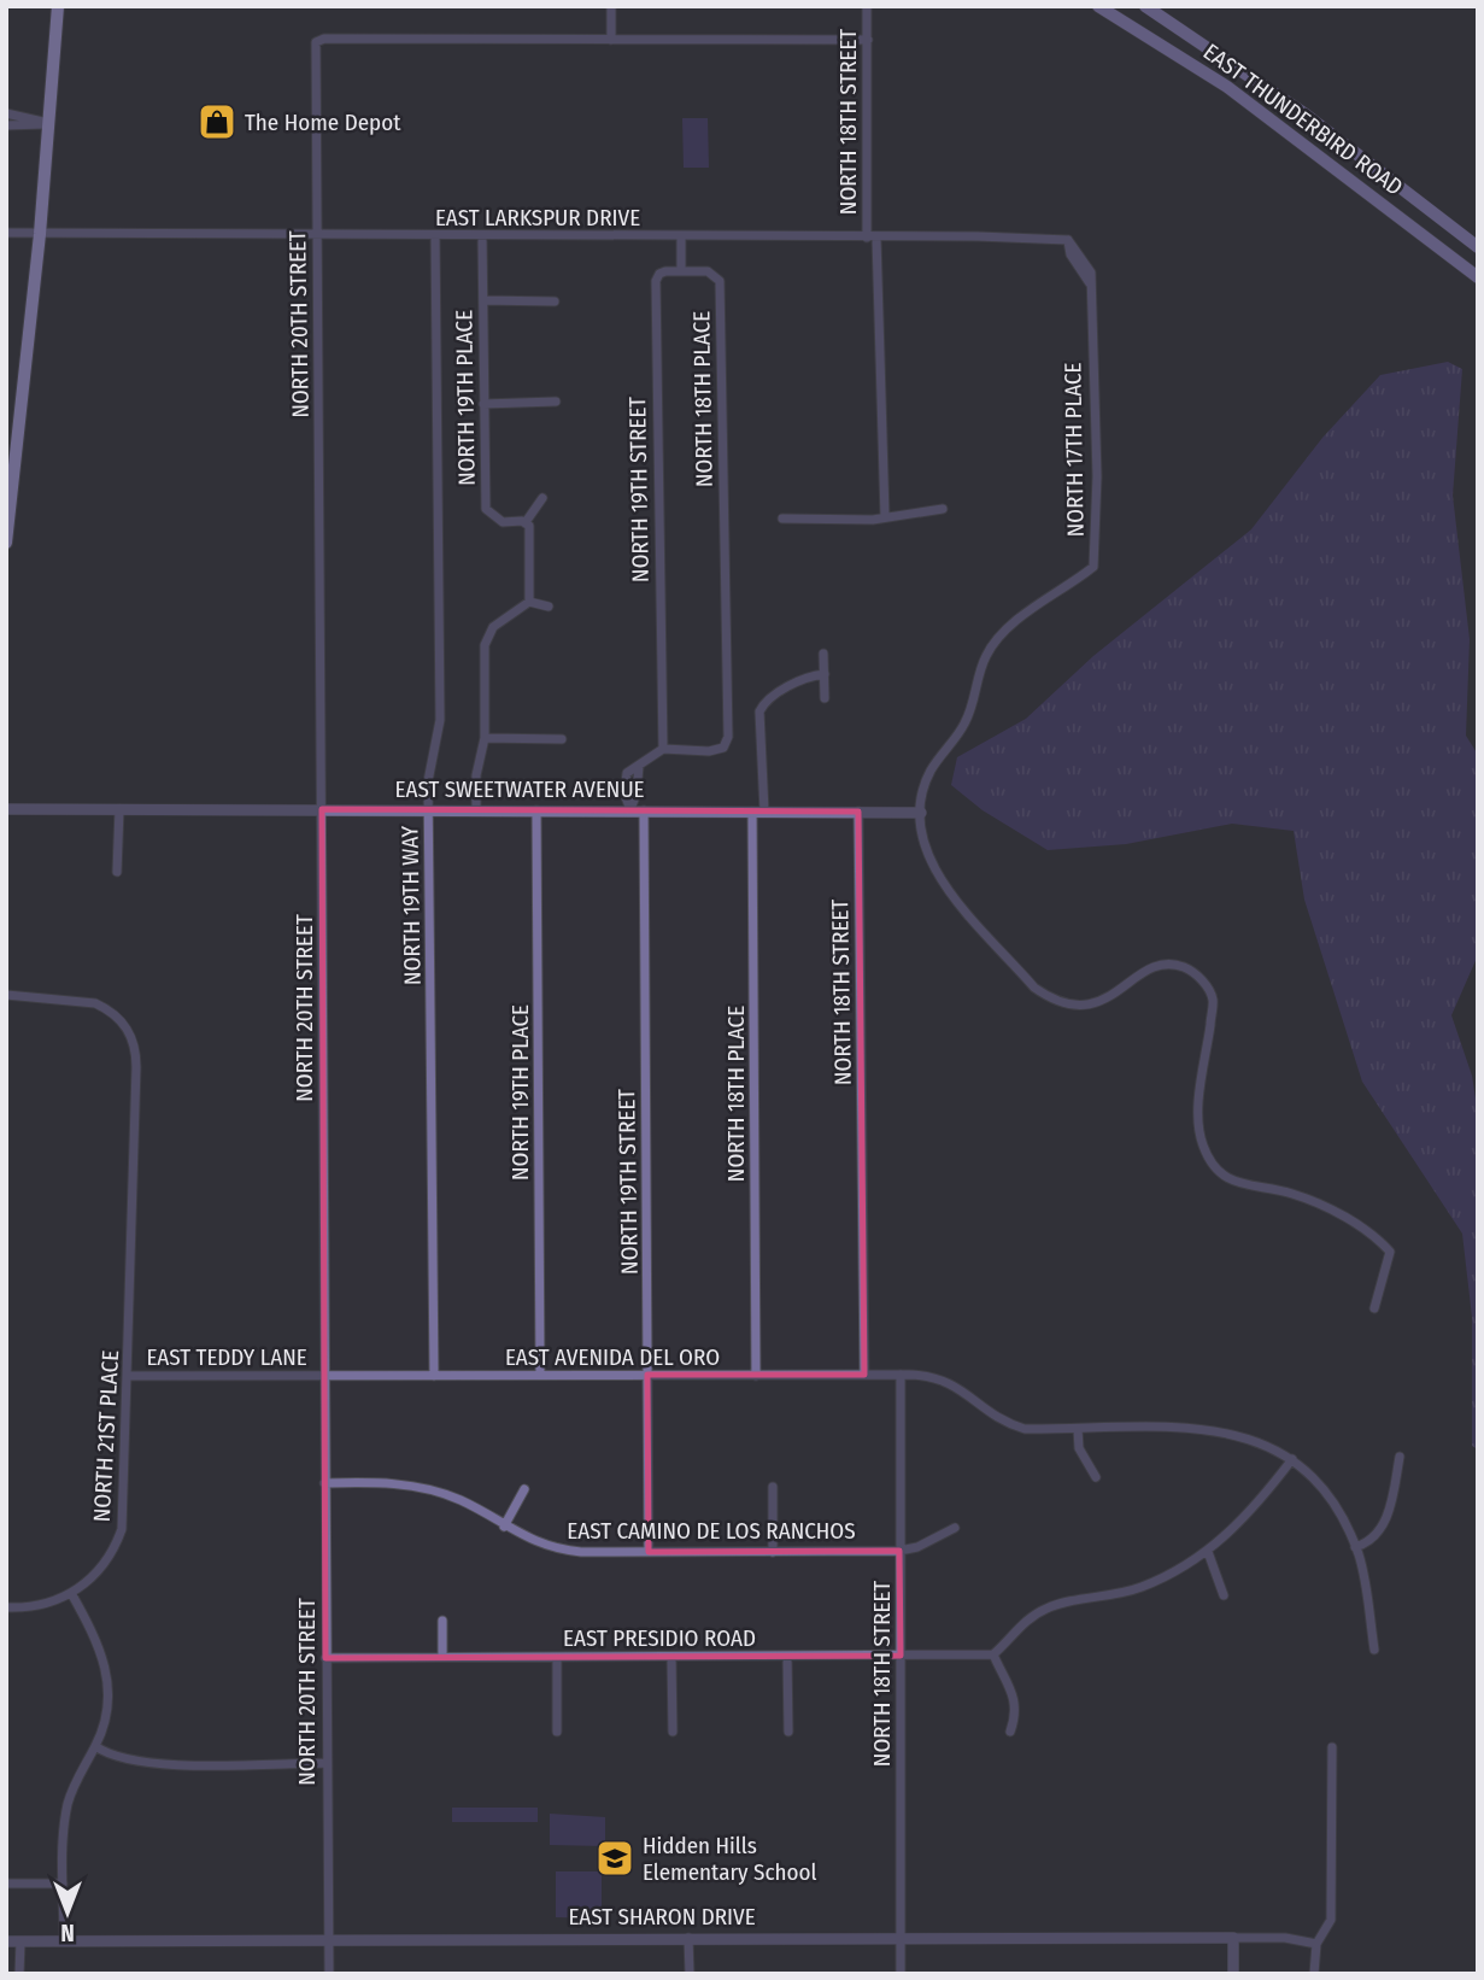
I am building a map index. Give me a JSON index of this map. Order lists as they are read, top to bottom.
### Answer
{
  "streets": {
    "main road": ["EAST THUNDERBIRD ROAD"],
    "street": [
      "NORTH 18TH STREET",
      "EAST LARKSPUR DRIVE",
      "NORTH 20TH STREET",
      "NORTH 19TH PLACE",
      "NORTH 18TH PLACE",
      "NORTH 17TH PLACE",
      "NORTH 19TH STREET",
      "EAST SWEETWATER AVENUE",
      "NORTH 19TH WAY",
      "EAST TEDDY LANE",
      "EAST AVENIDA DEL ORO",
      "NORTH 21ST PLACE",
      "EAST CAMINO DE LOS RANCHOS",
      "EAST PRESIDIO ROAD",
      "EAST SHARON DRIVE"
    ]
  },
  "crossings": [
    ["NORTH 18TH STREET", "EAST LARKSPUR DRIVE"],
    ["NORTH 18TH STREET", "EAST SWEETWATER AVENUE"],
    ["NORTH 18TH STREET", "EAST AVENIDA DEL ORO"],
    ["NORTH 18TH STREET", "EAST CAMINO DE LOS RANCHOS"],
    ["NORTH 18TH STREET", "EAST PRESIDIO ROAD"],
    ["NORTH 18TH STREET", "EAST SHARON DRIVE"],
    ["EAST LARKSPUR DRIVE", "NORTH 20TH STREET"],
    ["EAST LARKSPUR DRIVE", "NORTH 19TH PLACE"],
    ["EAST LARKSPUR DRIVE", "NORTH 17TH PLACE"],
    ["EAST LARKSPUR DRIVE", "NORTH 19TH WAY"],
    ["NORTH 20TH STREET", "EAST SWEETWATER AVENUE"],
    ["NORTH 20TH STREET", "EAST TEDDY LANE"],
    ["NORTH 20TH STREET", "EAST AVENIDA DEL ORO"],
    ["NORTH 20TH STREET", "EAST CAMINO DE LOS RANCHOS"],
    ["NORTH 20TH STREET", "EAST PRESIDIO ROAD"],
    ["NORTH 20TH STREET", "EAST SHARON DRIVE"],
    ["NORTH 19TH PLACE", "EAST SWEETWATER AVENUE"],
    ["NORTH 19TH PLACE", "EAST AVENIDA DEL ORO"],
    ["NORTH 18TH PLACE", "NORTH 19TH STREET"],
    ["NORTH 18TH PLACE", "EAST SWEETWATER AVENUE"],
    ["NORTH 18TH PLACE", "EAST AVENIDA DEL ORO"],
    ["NORTH 17TH PLACE", "EAST SWEETWATER AVENUE"],
    ["NORTH 19TH STREET", "EAST SWEETWATER AVENUE"],
    ["NORTH 19TH STREET", "EAST AVENIDA DEL ORO"],
    ["NORTH 19TH STREET", "EAST CAMINO DE LOS RANCHOS"],
    ["EAST SWEETWATER AVENUE", "NORTH 19TH WAY"],
    ["NORTH 19TH WAY", "EAST AVENIDA DEL ORO"],
    ["EAST TEDDY LANE", "EAST AVENIDA DEL ORO"],
    ["EAST TEDDY LANE", "NORTH 21ST PLACE"]
  ],
  "places": {
    "shop": ["The Home Depot"],
    "school or university": ["Hidden Hills Elementary School"]
  },
  "north": "bottom"
}
